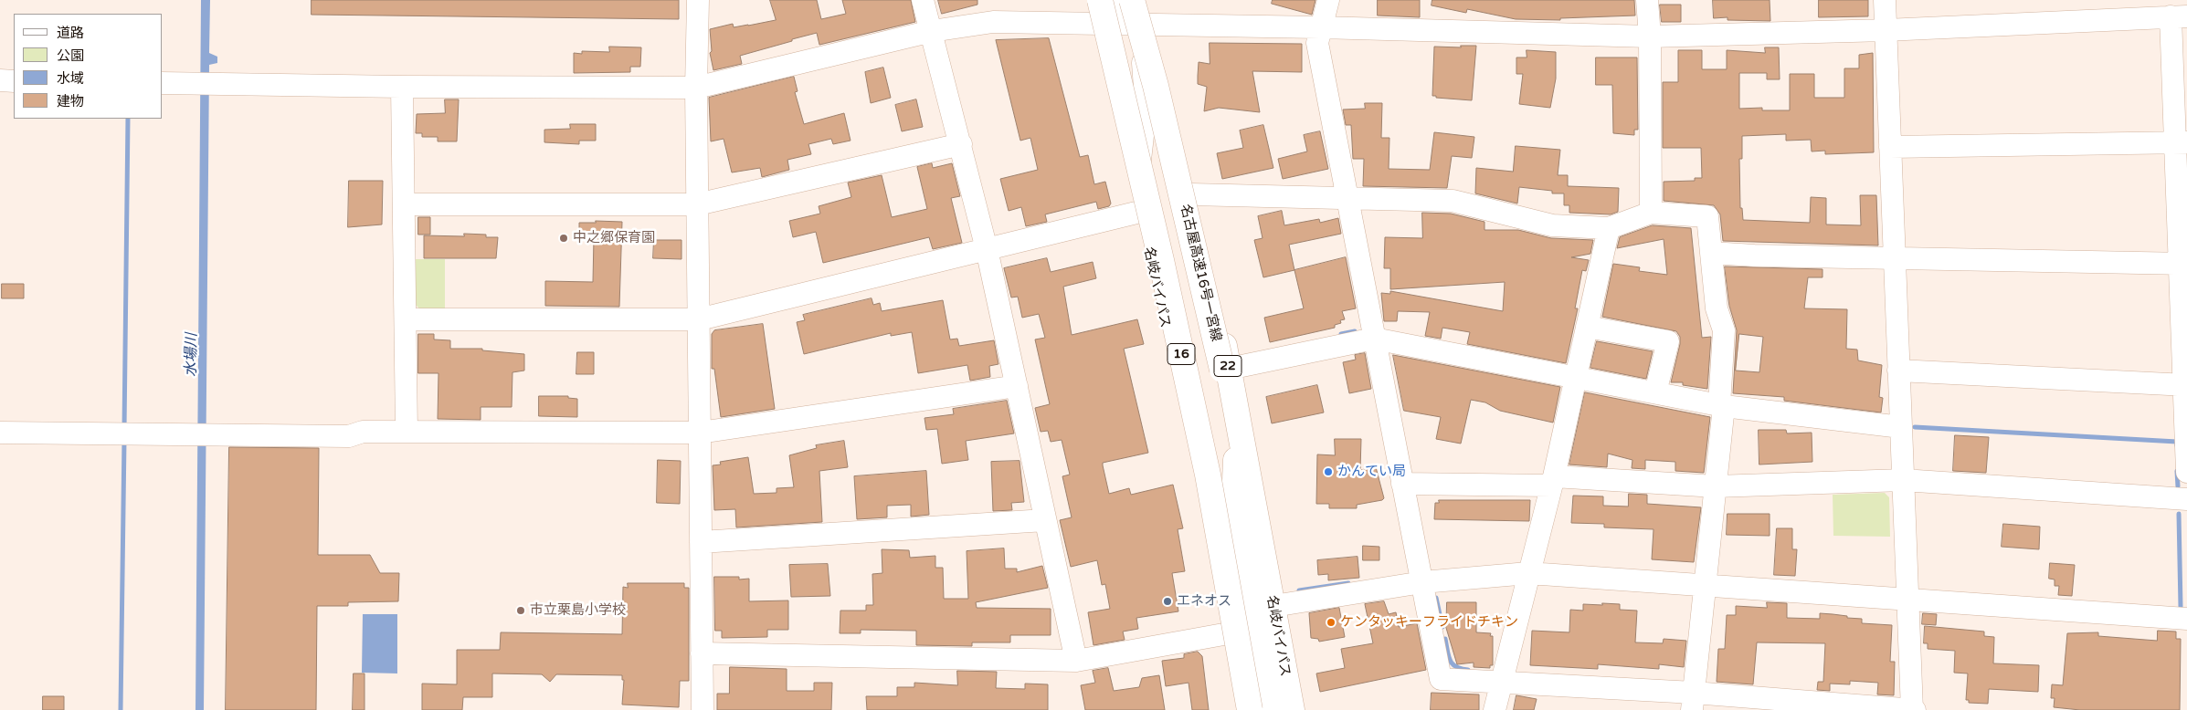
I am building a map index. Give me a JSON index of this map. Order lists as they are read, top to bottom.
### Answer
{
  "streets": {
    "highway": [
      "名古屋高速16号一宮線",
      "名岐バイパス",
      "16",
      "22"
    ]
  },
  "crossings": [
    ["名岐バイパス", "16"]
  ],
  "water": ["水場川"],
  "places": [
    "中之郷保育園",
    "かんてい局",
    "エネオス",
    "市立栗島小学校",
    "ケンタッキーフライドチキン"
  ],
  "legend": [
    "道路",
    "公園",
    "水域",
    "建物"
  ]
}
